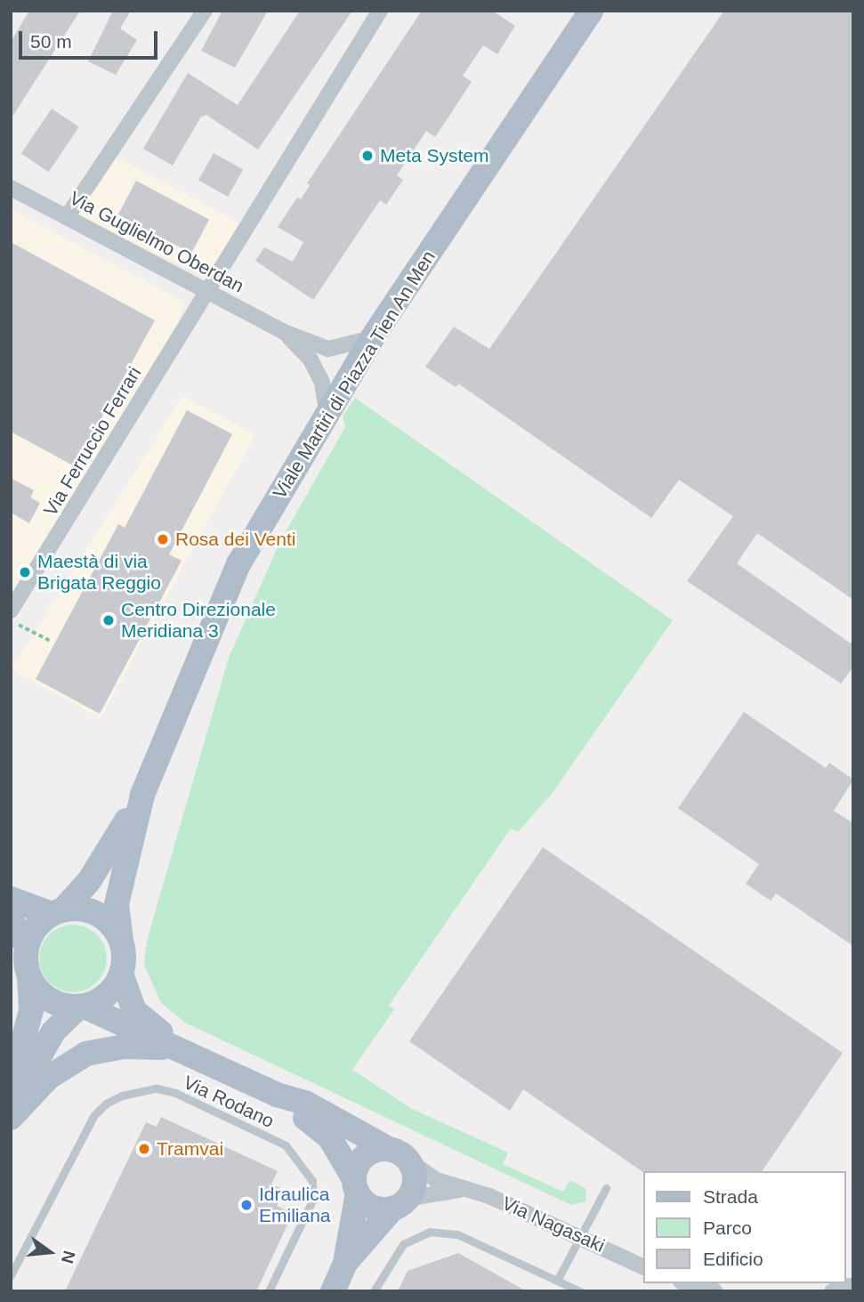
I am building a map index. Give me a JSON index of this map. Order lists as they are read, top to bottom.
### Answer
{
  "streets": {
    "main road": ["Viale Martiri di Piazza Tien An Men", "Via Nagasaki"],
    "street": ["Via Guglielmo Oberdan", "Via Ferruccio Ferrari"],
    "lane": ["Via Rodano"]
  },
  "crossings": [
    ["Via Guglielmo Oberdan", "Viale Martiri di Piazza Tien An Men"],
    ["Via Guglielmo Oberdan", "Via Ferruccio Ferrari"],
    ["Viale Martiri di Piazza Tien An Men", "Via Nagasaki"]
  ],
  "places": [
    "Meta System",
    "Rosa dei Venti",
    "Maestà di via Brigata Reggio",
    "Centro Direzionale Meridiana 3",
    "Tramvai",
    "Idraulica Emiliana"
  ],
  "legend": ["Strada", "Parco", "Edificio"],
  "scale_bar": "50 m",
  "north": "right"
}
